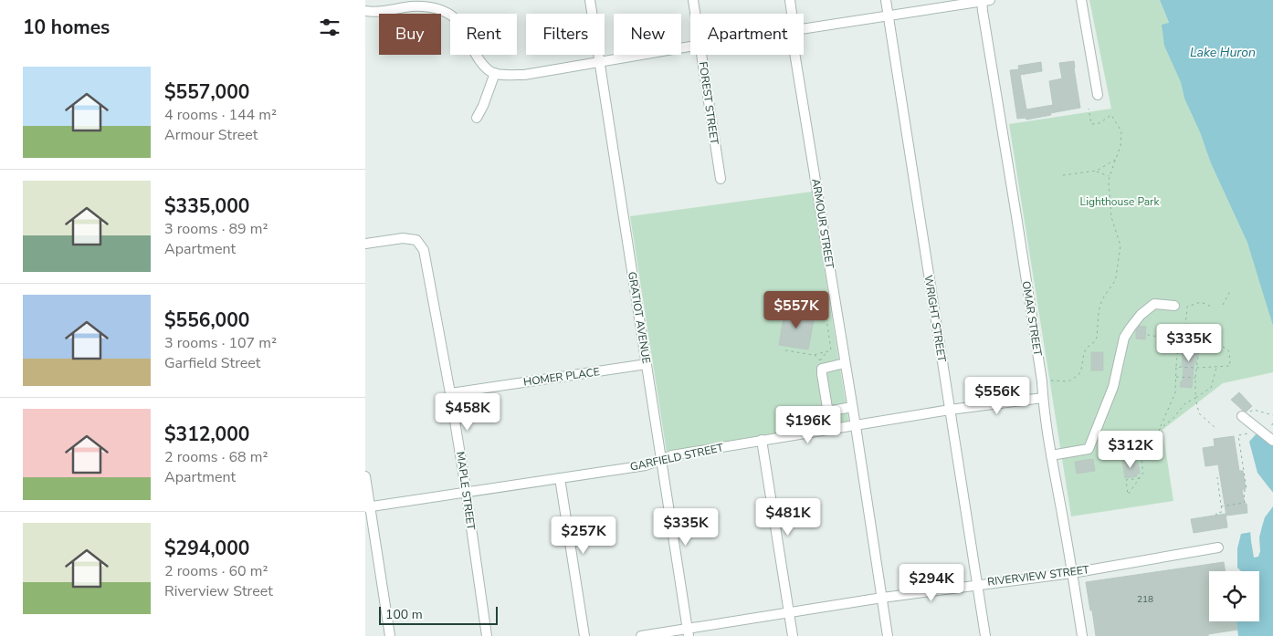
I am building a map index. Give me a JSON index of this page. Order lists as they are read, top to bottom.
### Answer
{
  "streets": {
    "street": [
      "FOREST STREET",
      "ARMOUR STREET",
      "GRATIOT AVENUE",
      "WRIGHT STREET",
      "OMAR STREET",
      "HOMER PLACE",
      "GARFIELD STREET",
      "MAPLE STREET",
      "RIVERVIEW STREET"
    ]
  },
  "crossings": [
    ["ARMOUR STREET", "GARFIELD STREET"],
    ["ARMOUR STREET", "RIVERVIEW STREET"],
    ["GRATIOT AVENUE", "HOMER PLACE"],
    ["GRATIOT AVENUE", "GARFIELD STREET"],
    ["GRATIOT AVENUE", "RIVERVIEW STREET"],
    ["WRIGHT STREET", "GARFIELD STREET"],
    ["WRIGHT STREET", "RIVERVIEW STREET"],
    ["OMAR STREET", "GARFIELD STREET"],
    ["OMAR STREET", "RIVERVIEW STREET"],
    ["HOMER PLACE", "MAPLE STREET"],
    ["GARFIELD STREET", "MAPLE STREET"]
  ],
  "water": ["Lake Huron"],
  "parks": ["Lighthouse Park"],
  "house_numbers": ["218"],
  "scale_bar": "100 m",
  "page": {
    "heading": "10 homes",
    "chip": [
      "Buy",
      "Rent",
      "Filters",
      "New",
      "Apartment"
    ],
    "list": [
      {
        "name": "$557,000",
        "note": "4 rooms · 144 m² · Armour Street"
      },
      {
        "name": "$335,000",
        "note": "3 rooms · 89 m² · Apartment"
      },
      {
        "name": "$556,000",
        "note": "3 rooms · 107 m² · Garfield Street"
      },
      {
        "name": "$312,000",
        "note": "2 rooms · 68 m² · Apartment"
      },
      {
        "name": "$294,000",
        "note": "2 rooms · 60 m² · Riverview Street"
      }
    ],
    "price": [
      "$557K",
      "$335K",
      "$556K",
      "$458K",
      "$196K",
      "$312K",
      "$481K",
      "$335K",
      "$257K",
      "$294K"
    ],
    "scale": "100 m"
  }
}
